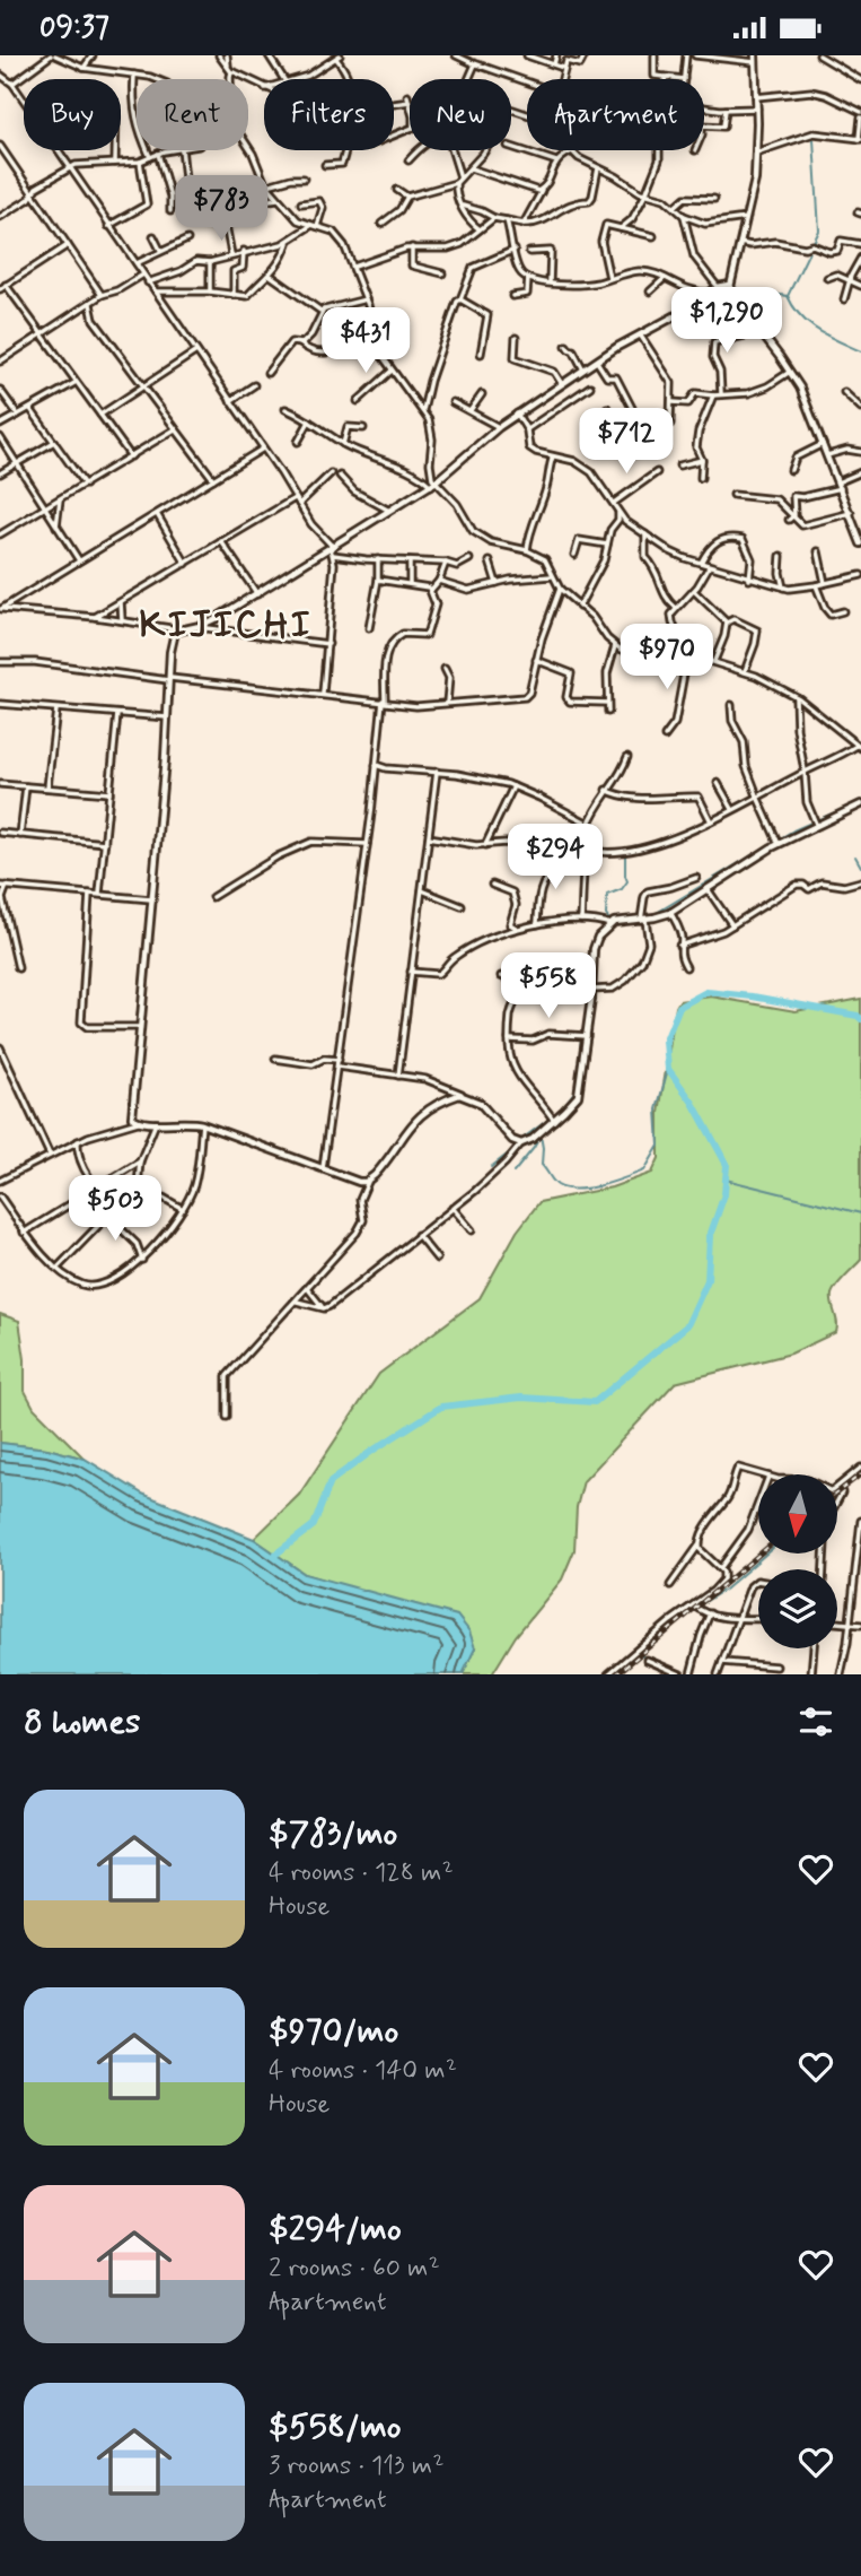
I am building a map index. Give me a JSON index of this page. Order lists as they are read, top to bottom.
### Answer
{
  "districts": ["KIJICHI"],
  "north": "bottom",
  "page": {
    "status": "09:37",
    "chip": [
      "Buy",
      "Rent",
      "Filters",
      "New",
      "Apartment"
    ],
    "price": [
      "$783",
      "$1,290",
      "$431",
      "$712",
      "$970",
      "$294",
      "$558",
      "$503"
    ],
    "heading": "8 homes",
    "list": [
      {
        "name": "$783/mo",
        "note": "4 rooms · 128 m² · House"
      },
      {
        "name": "$970/mo",
        "note": "4 rooms · 140 m² · House"
      },
      {
        "name": "$294/mo",
        "note": "2 rooms · 60 m² · Apartment"
      },
      {
        "name": "$558/mo",
        "note": "3 rooms · 113 m² · Apartment"
      }
    ]
  }
}
